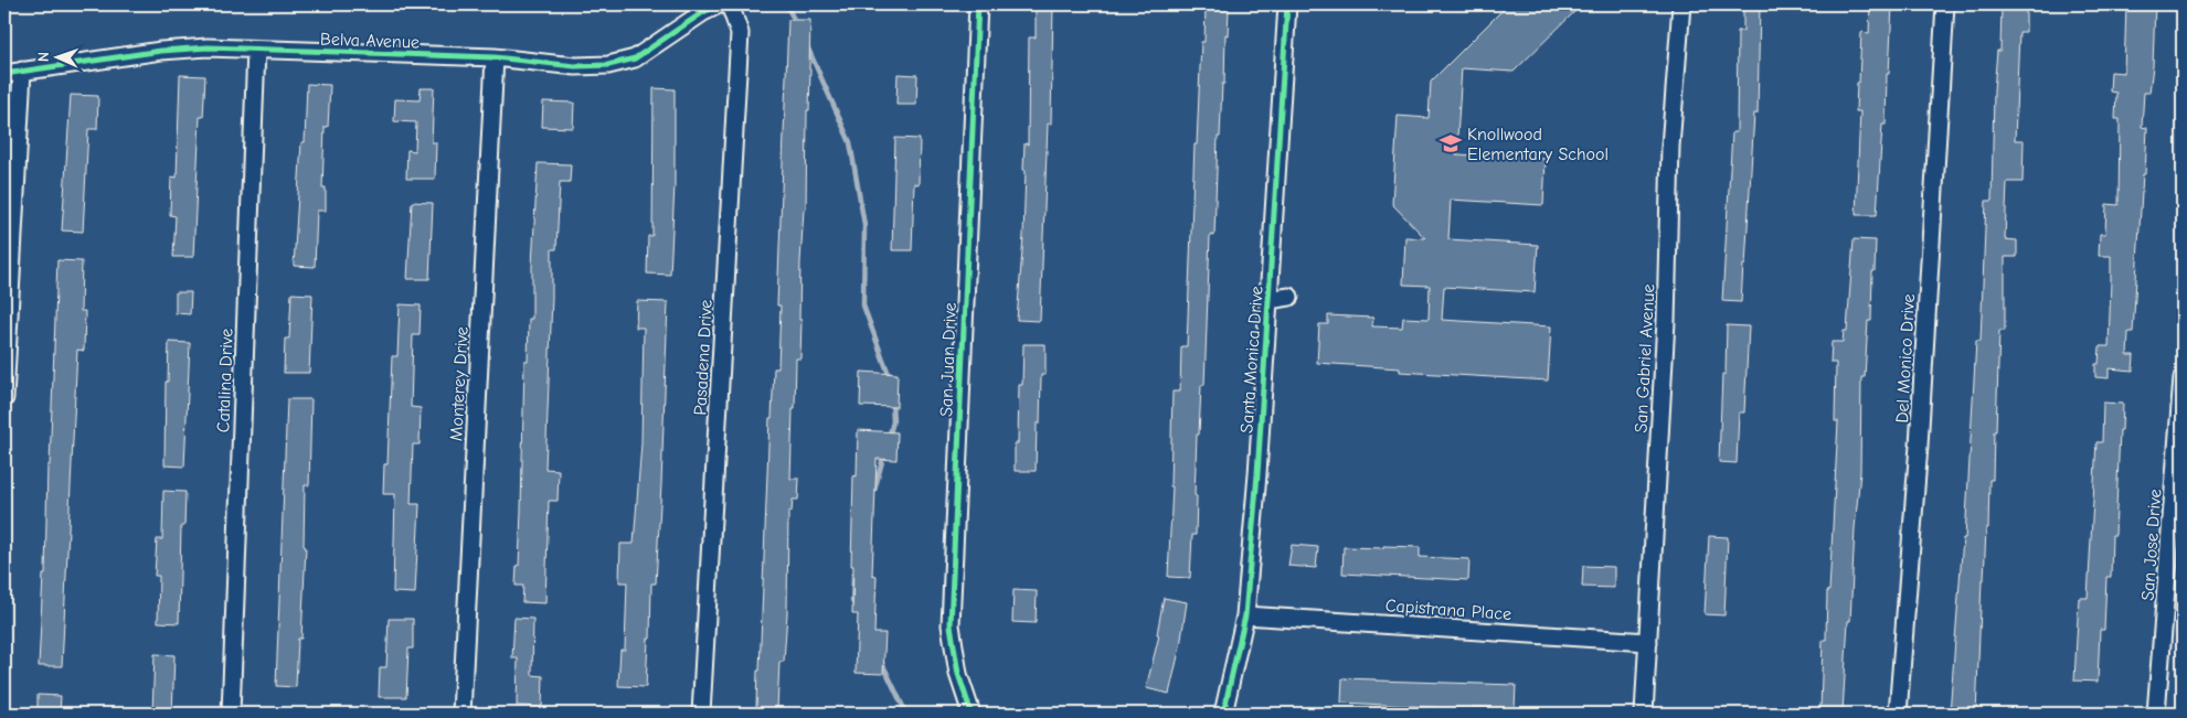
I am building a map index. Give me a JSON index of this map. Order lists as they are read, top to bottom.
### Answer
{
  "streets": {
    "street": [
      "Belva Avenue",
      "Pasadena Drive",
      "San Gabriel Avenue",
      "Del Monico Drive",
      "San Juan Drive",
      "Santa Monica Drive",
      "Catalina Drive",
      "Monterey Drive",
      "San Jose Drive",
      "Capistrana Place"
    ]
  },
  "crossings": [
    ["Belva Avenue", "Catalina Drive"],
    ["Belva Avenue", "Monterey Drive"],
    ["San Gabriel Avenue", "Capistrana Place"],
    ["Santa Monica Drive", "Capistrana Place"]
  ],
  "places": {
    "school or university": ["Knollwood Elementary School"]
  },
  "north": "left"
}
